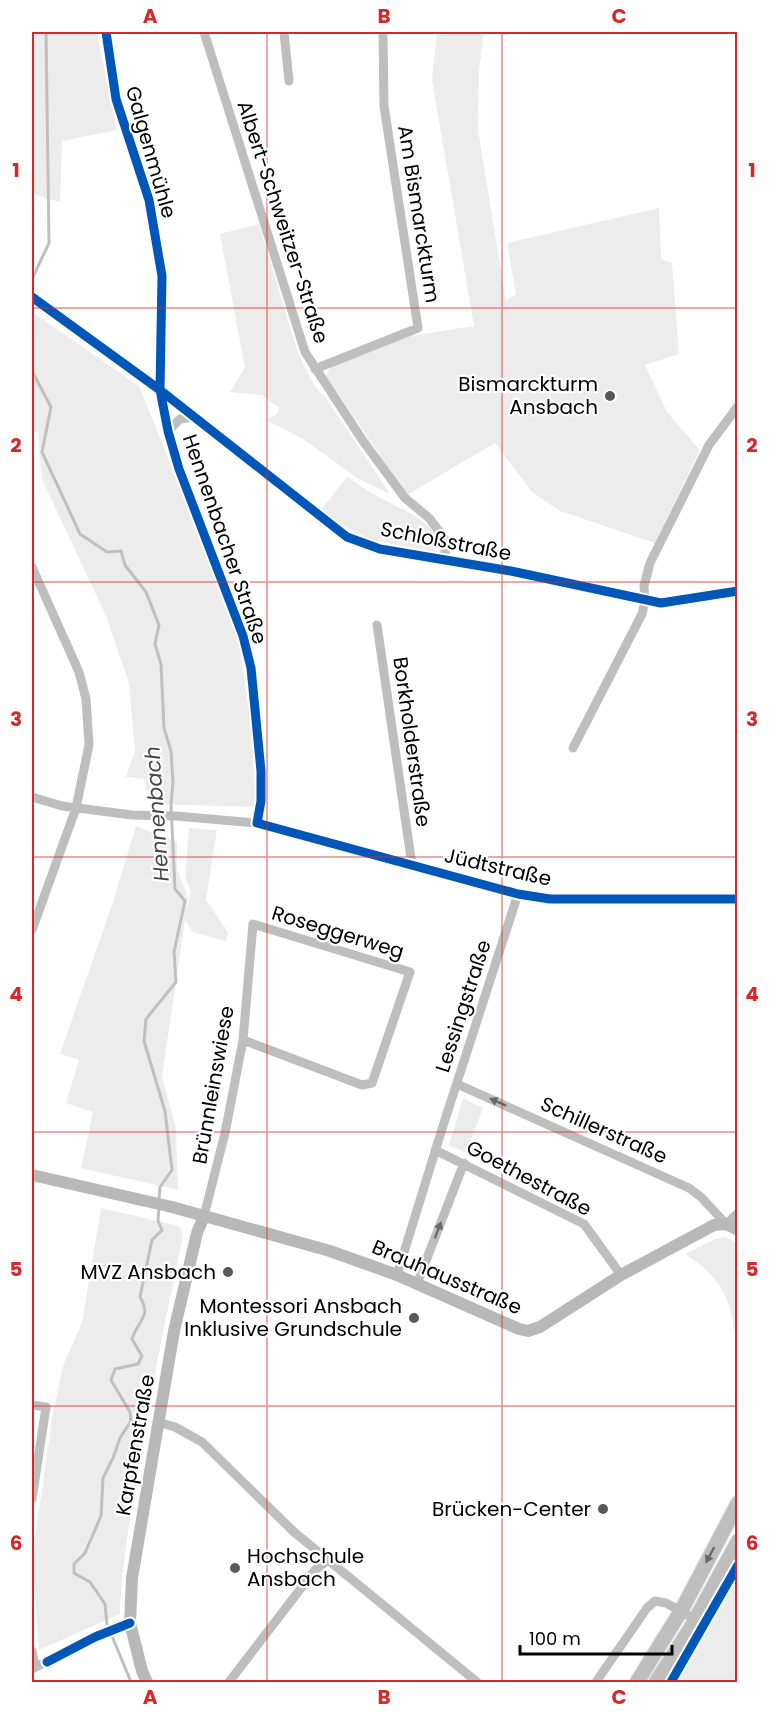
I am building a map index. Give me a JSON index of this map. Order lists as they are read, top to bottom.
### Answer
{
  "streets": {
    "main road": ["Brauhausstraße", "Karpfenstraße"],
    "street": [
      "Galgenmühle",
      "Am Bismarckturm",
      "Albert-Schweitzer-Straße",
      "Hennenbacher Straße",
      "Schloßstraße",
      "Borkholderstraße",
      "Jüdtstraße",
      "Roseggerweg",
      "Lessingstraße",
      "Brünnleinswiese",
      "Schillerstraße",
      "Goethestraße"
    ]
  },
  "crossings": [
    ["Galgenmühle", "Hennenbacher Straße"],
    ["Galgenmühle", "Schloßstraße"],
    ["Am Bismarckturm", "Albert-Schweitzer-Straße"],
    ["Albert-Schweitzer-Straße", "Schloßstraße"],
    ["Hennenbacher Straße", "Schloßstraße"],
    ["Hennenbacher Straße", "Jüdtstraße"],
    ["Borkholderstraße", "Jüdtstraße"],
    ["Jüdtstraße", "Lessingstraße"],
    ["Roseggerweg", "Brünnleinswiese"],
    ["Lessingstraße", "Schillerstraße"],
    ["Lessingstraße", "Goethestraße"],
    ["Lessingstraße", "Brauhausstraße"],
    ["Brünnleinswiese", "Brauhausstraße"],
    ["Brünnleinswiese", "Karpfenstraße"],
    ["Schillerstraße", "Brauhausstraße"],
    ["Goethestraße", "Brauhausstraße"],
    ["Brauhausstraße", "Karpfenstraße"]
  ],
  "one_way": ["Schillerstraße"],
  "water": ["Hennenbach"],
  "places": [
    "Bismarckturm Ansbach",
    "MVZ Ansbach",
    "Montessori Ansbach Inklusive Grundschule",
    "Brücken-Center",
    "Hochschule Ansbach"
  ],
  "scale_bar": "100 m",
  "grid": {
    "columns": ["A", "B", "C"],
    "rows": [
      "1",
      "2",
      "3",
      "4",
      "5",
      "6"
    ]
  }
}
